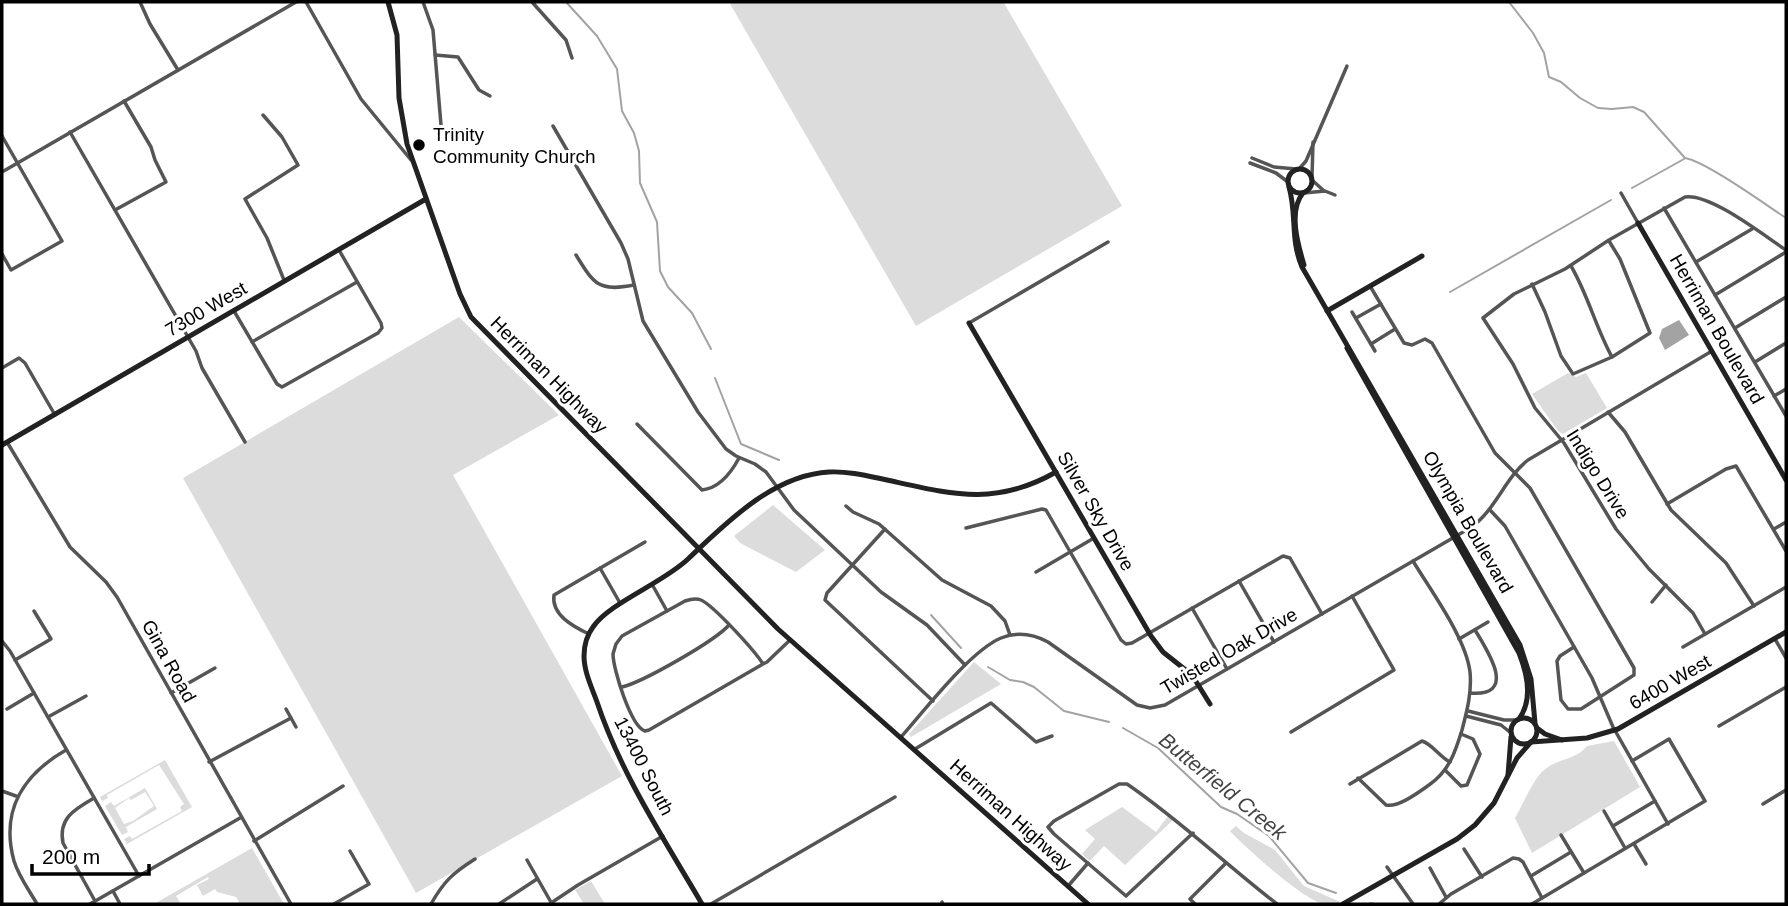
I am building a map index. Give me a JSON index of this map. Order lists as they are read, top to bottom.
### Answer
{
  "streets": {
    "street": [
      "7300 West",
      "Herriman Boulevard",
      "Herriman Highway",
      "Indigo Drive",
      "Silver Sky Drive",
      "Olympia Boulevard",
      "Twisted Oak Drive",
      "Gina Road",
      "6400 West",
      "13400 South"
    ]
  },
  "crossings": [
    ["7300 West", "Herriman Highway"],
    ["7300 West", "Gina Road"],
    ["Herriman Boulevard", "Twisted Oak Drive"],
    ["Indigo Drive", "Twisted Oak Drive"],
    ["Silver Sky Drive", "Twisted Oak Drive"],
    ["Olympia Boulevard", "Twisted Oak Drive"],
    ["Olympia Boulevard", "6400 West"]
  ],
  "water": ["Butterfield Creek"],
  "places": ["Trinity Community Church"],
  "scale_bar": "200 m"
}
